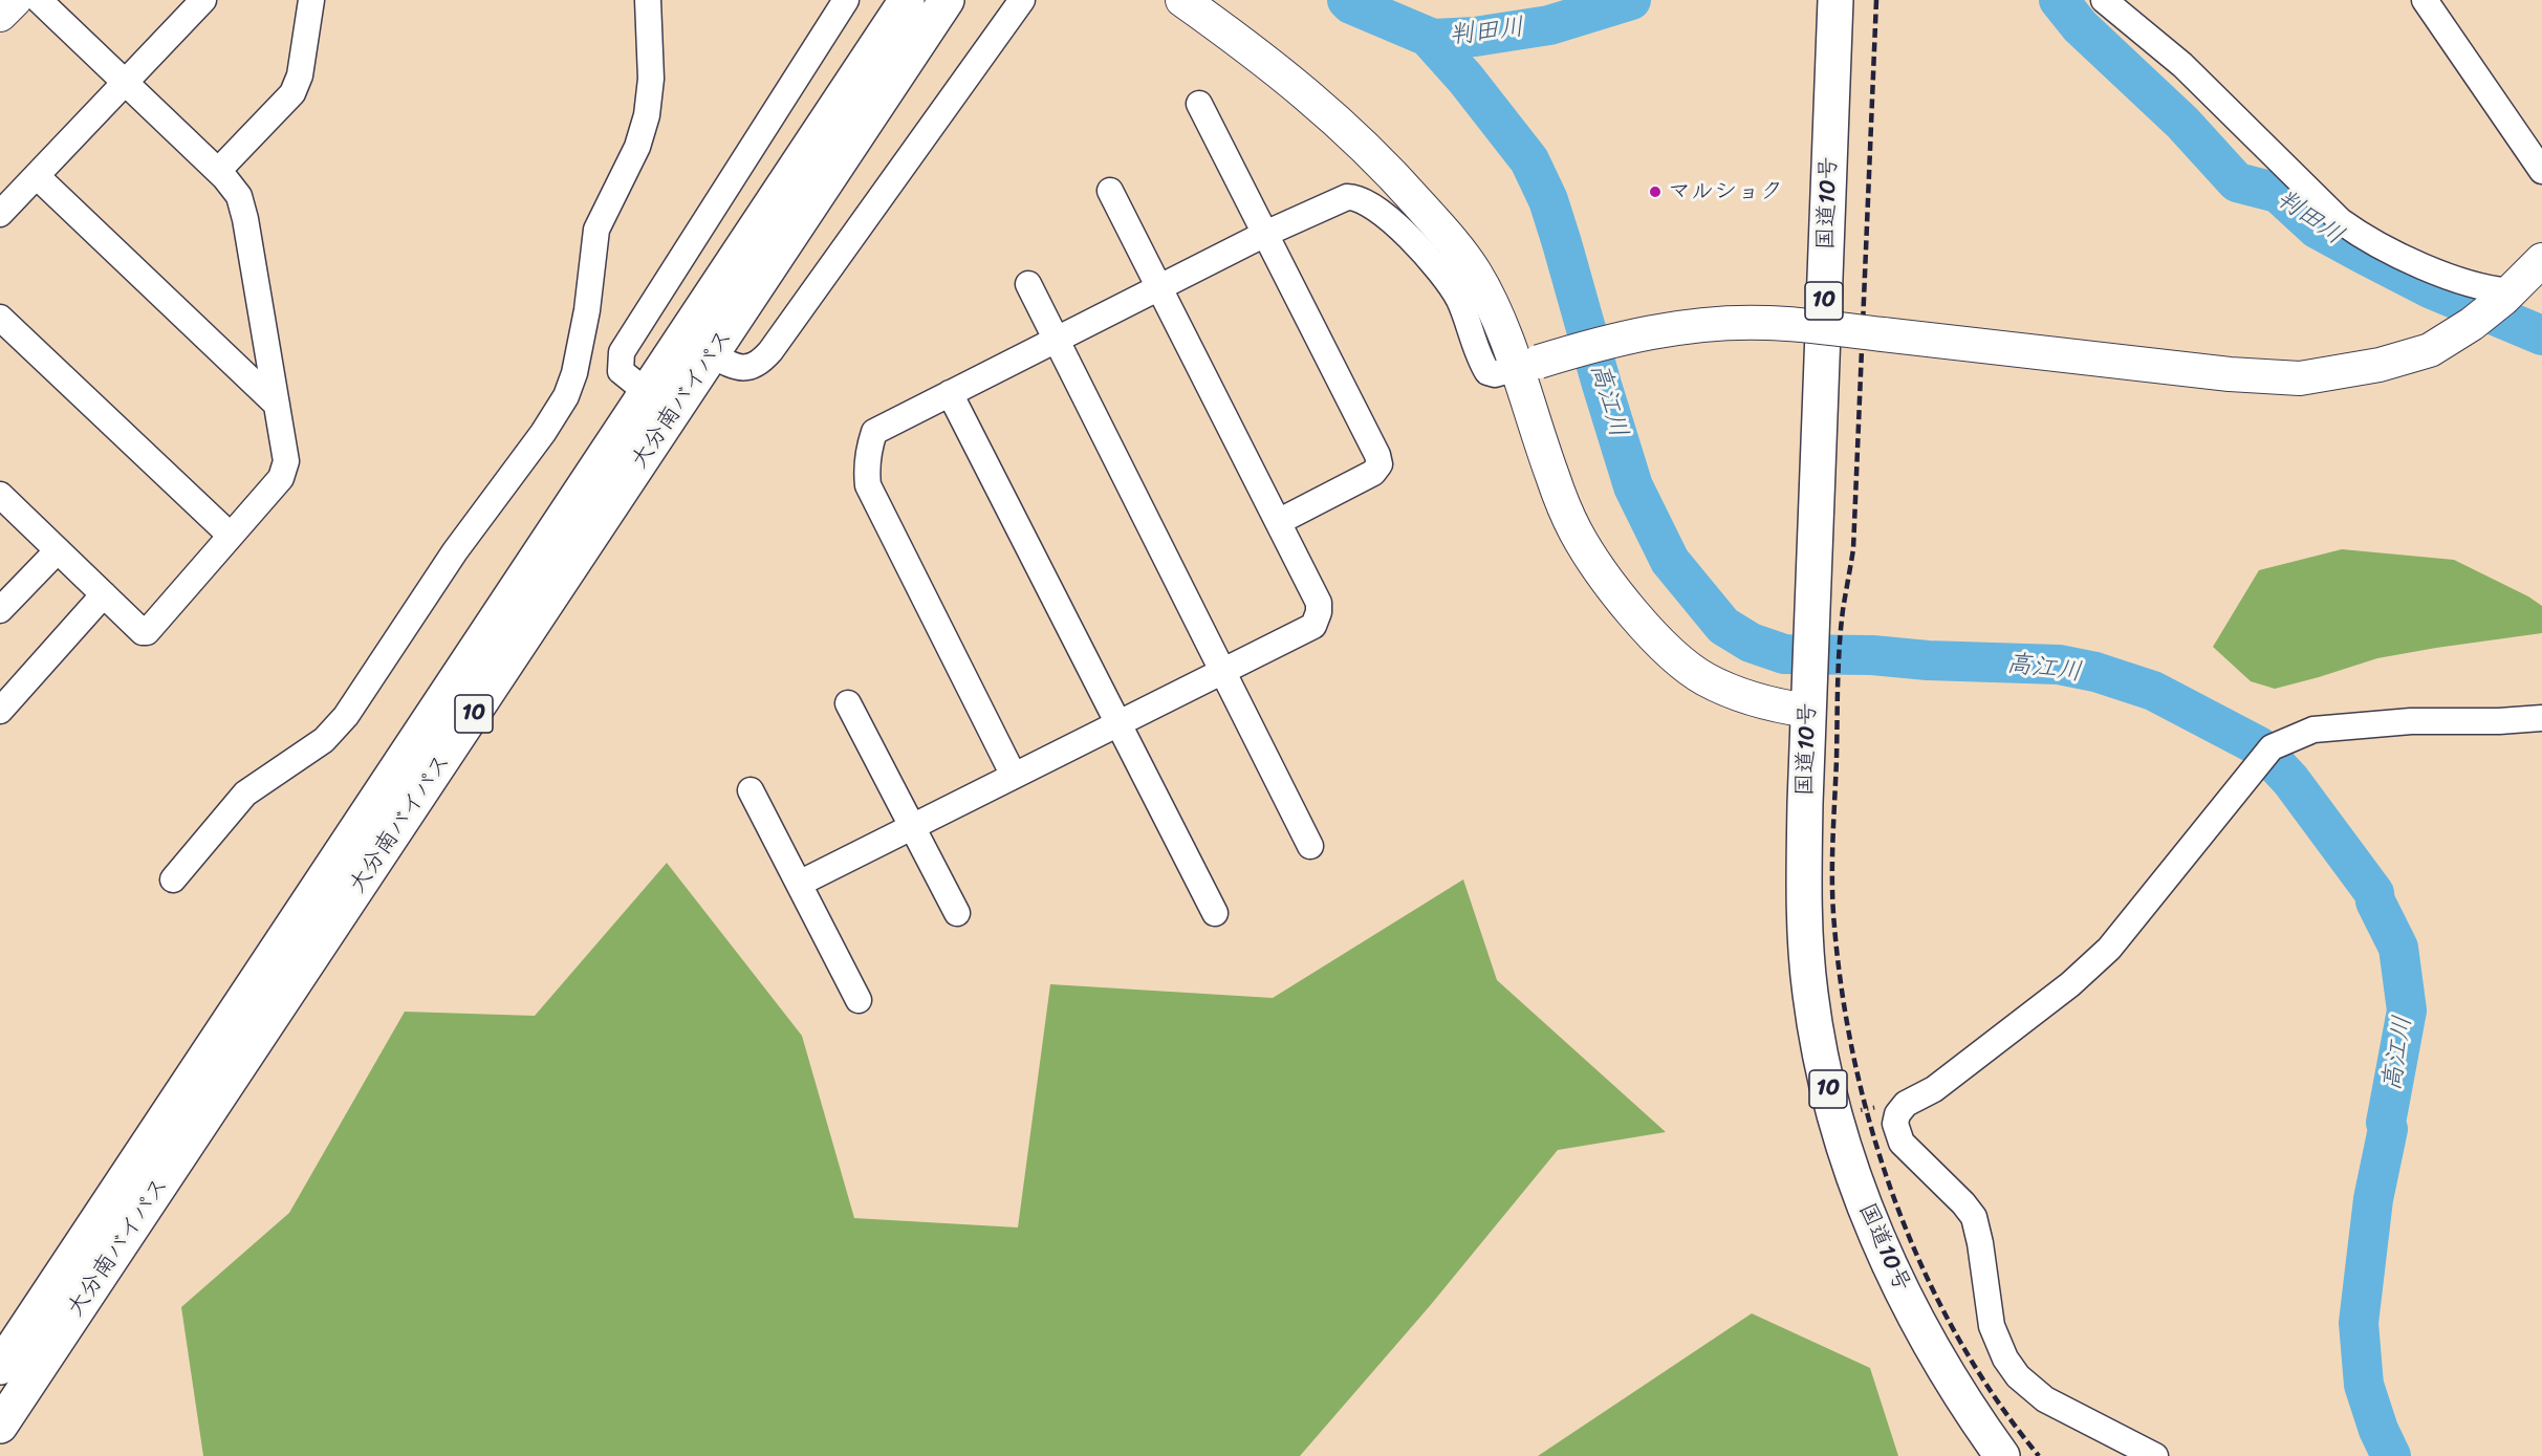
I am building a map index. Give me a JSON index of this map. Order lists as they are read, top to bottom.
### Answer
{
  "streets": {
    "highway": ["国道10号", "10", "大分南バイパス"]
  },
  "water": ["判田川", "高江川"],
  "places": ["マルショク"]
}
